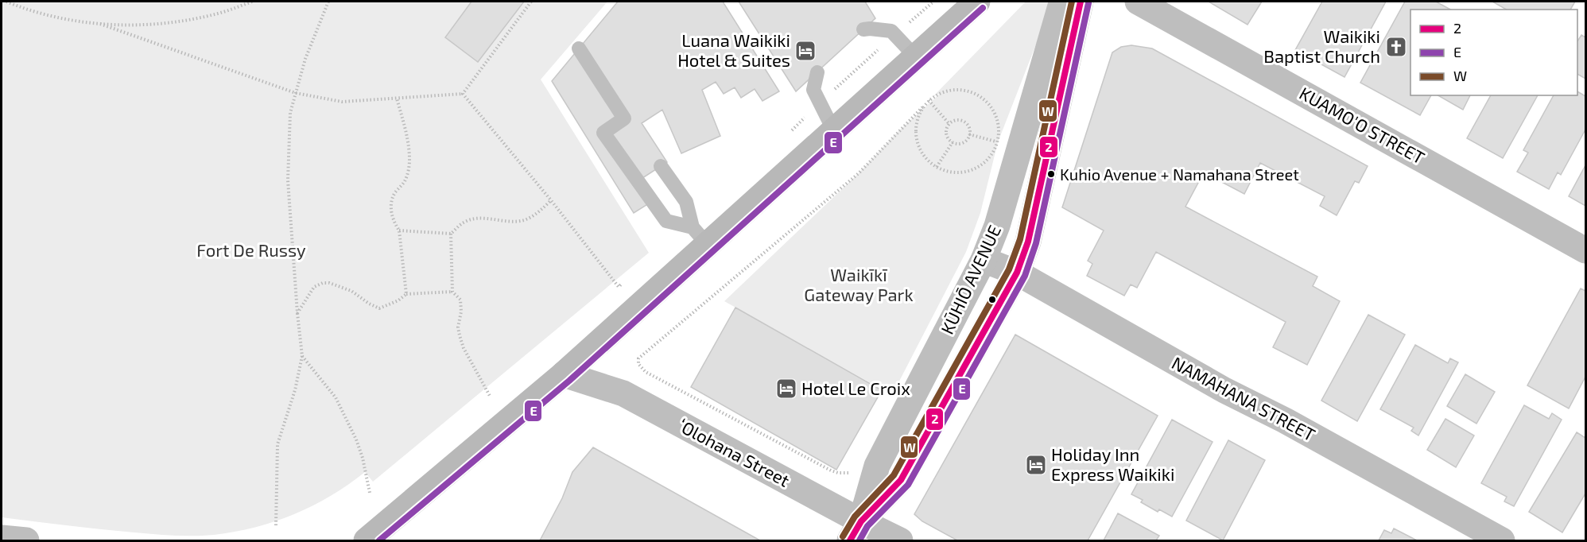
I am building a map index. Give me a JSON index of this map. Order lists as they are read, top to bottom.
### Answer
{
  "streets": {
    "street": [
      "KUAMO'O STREET",
      "KŪHIŌ AVENUE",
      "NAMAHANA STREET",
      "ʻOlohana Street"
    ]
  },
  "crossings": [
    ["KŪHIŌ AVENUE", "NAMAHANA STREET"],
    ["KŪHIŌ AVENUE", "ʻOlohana Street"]
  ],
  "parks": ["Fort De Russy", "Waikīkī Gateway Park"],
  "places": {
    "church": ["Waikiki Baptist Church"],
    "hotel": ["Luana Waikiki Hotel & Suites", "Hotel Le Croix", "Holiday Inn Express Waikiki"],
    "other": ["Kuhio Avenue + Namahana Street"]
  },
  "lines": ["transit line 2", "transit line W", "transit line E"],
  "legend": ["2", "E", "W"]
}
